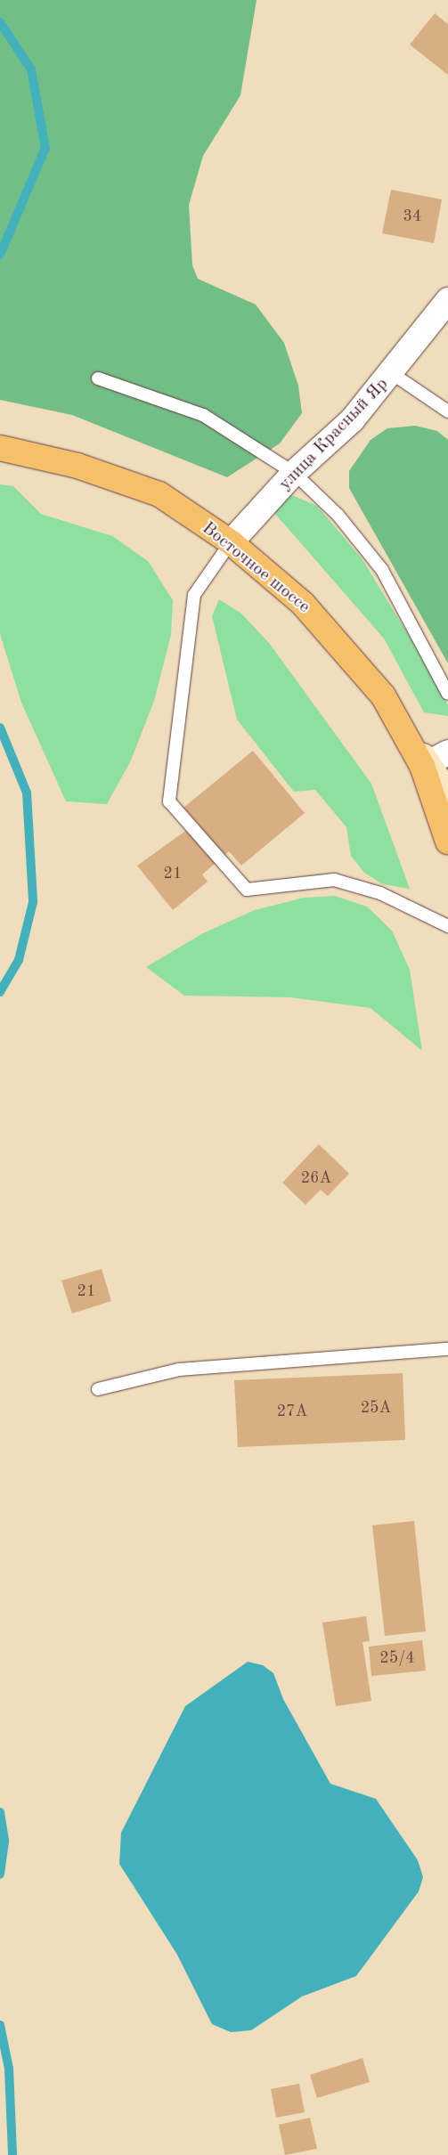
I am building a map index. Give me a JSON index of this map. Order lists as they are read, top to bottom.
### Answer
{
  "streets": {
    "main road": ["Восточное шоссе"],
    "street": ["улица Красный Яр"]
  },
  "crossings": [
    ["улица Красный Яр", "Восточное шоссе"]
  ],
  "house_numbers": [
    "34",
    "21",
    "26А",
    "21",
    "25А",
    "27А",
    "25/4"
  ]
}
